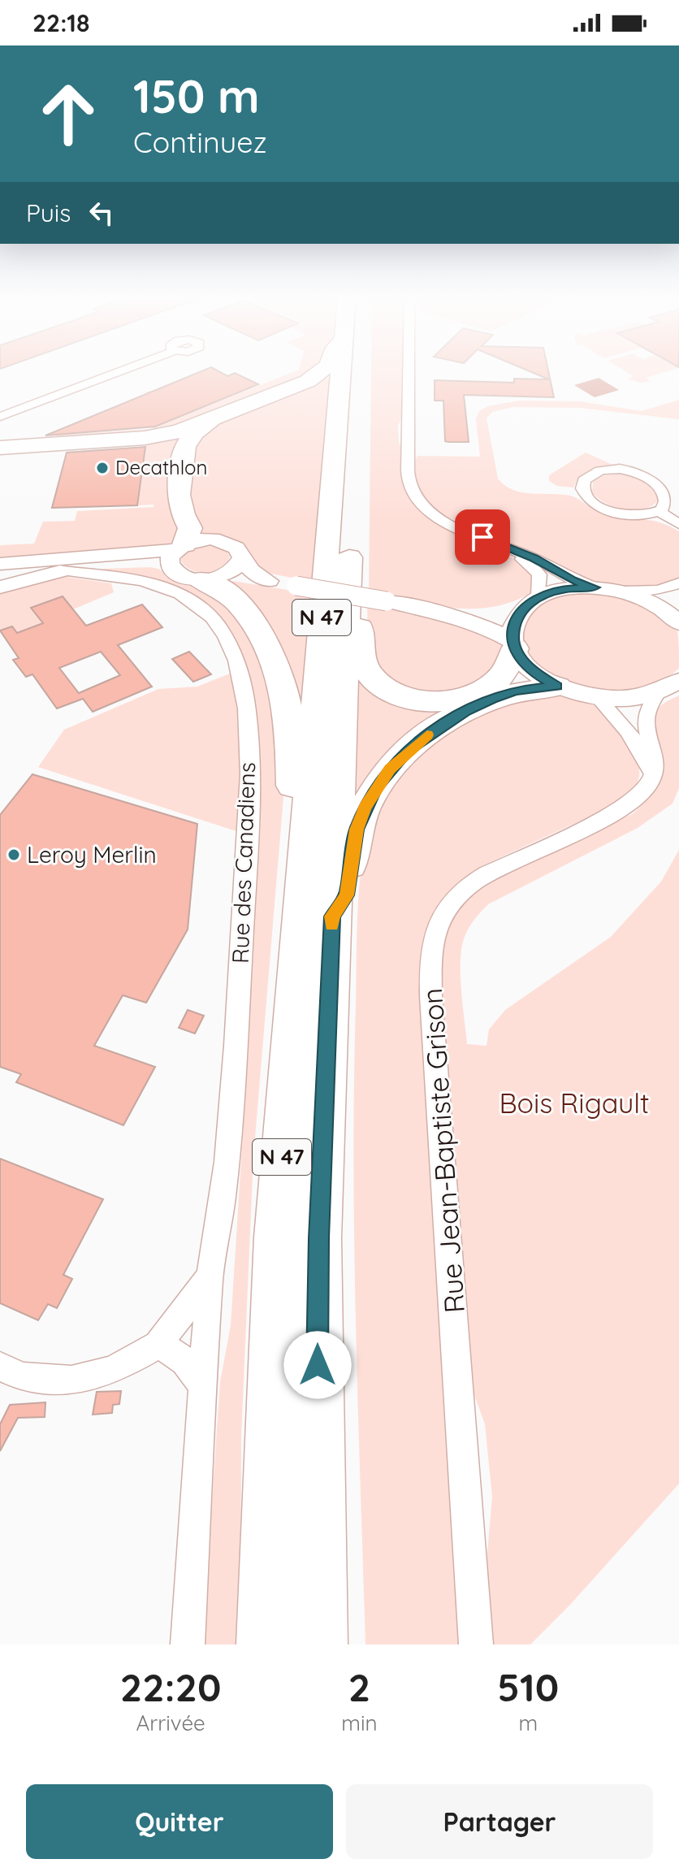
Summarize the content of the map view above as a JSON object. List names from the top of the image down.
{
  "streets": {
    "highway": ["N 47"],
    "street": ["Rue des Canadiens", "Rue Jean-Baptiste Grison"]
  },
  "parks": ["Bois Rigault"],
  "places": ["Decathlon", "Leroy Merlin"],
  "page": {
    "status": "22:18",
    "turn": ["150 m", "Continuez"],
    "then": "Puis",
    "eta": [
      "22:20",
      "Arrivée",
      "2",
      "min",
      "510",
      "m"
    ],
    "buttons": ["Quitter", "Partager"]
  }
}
